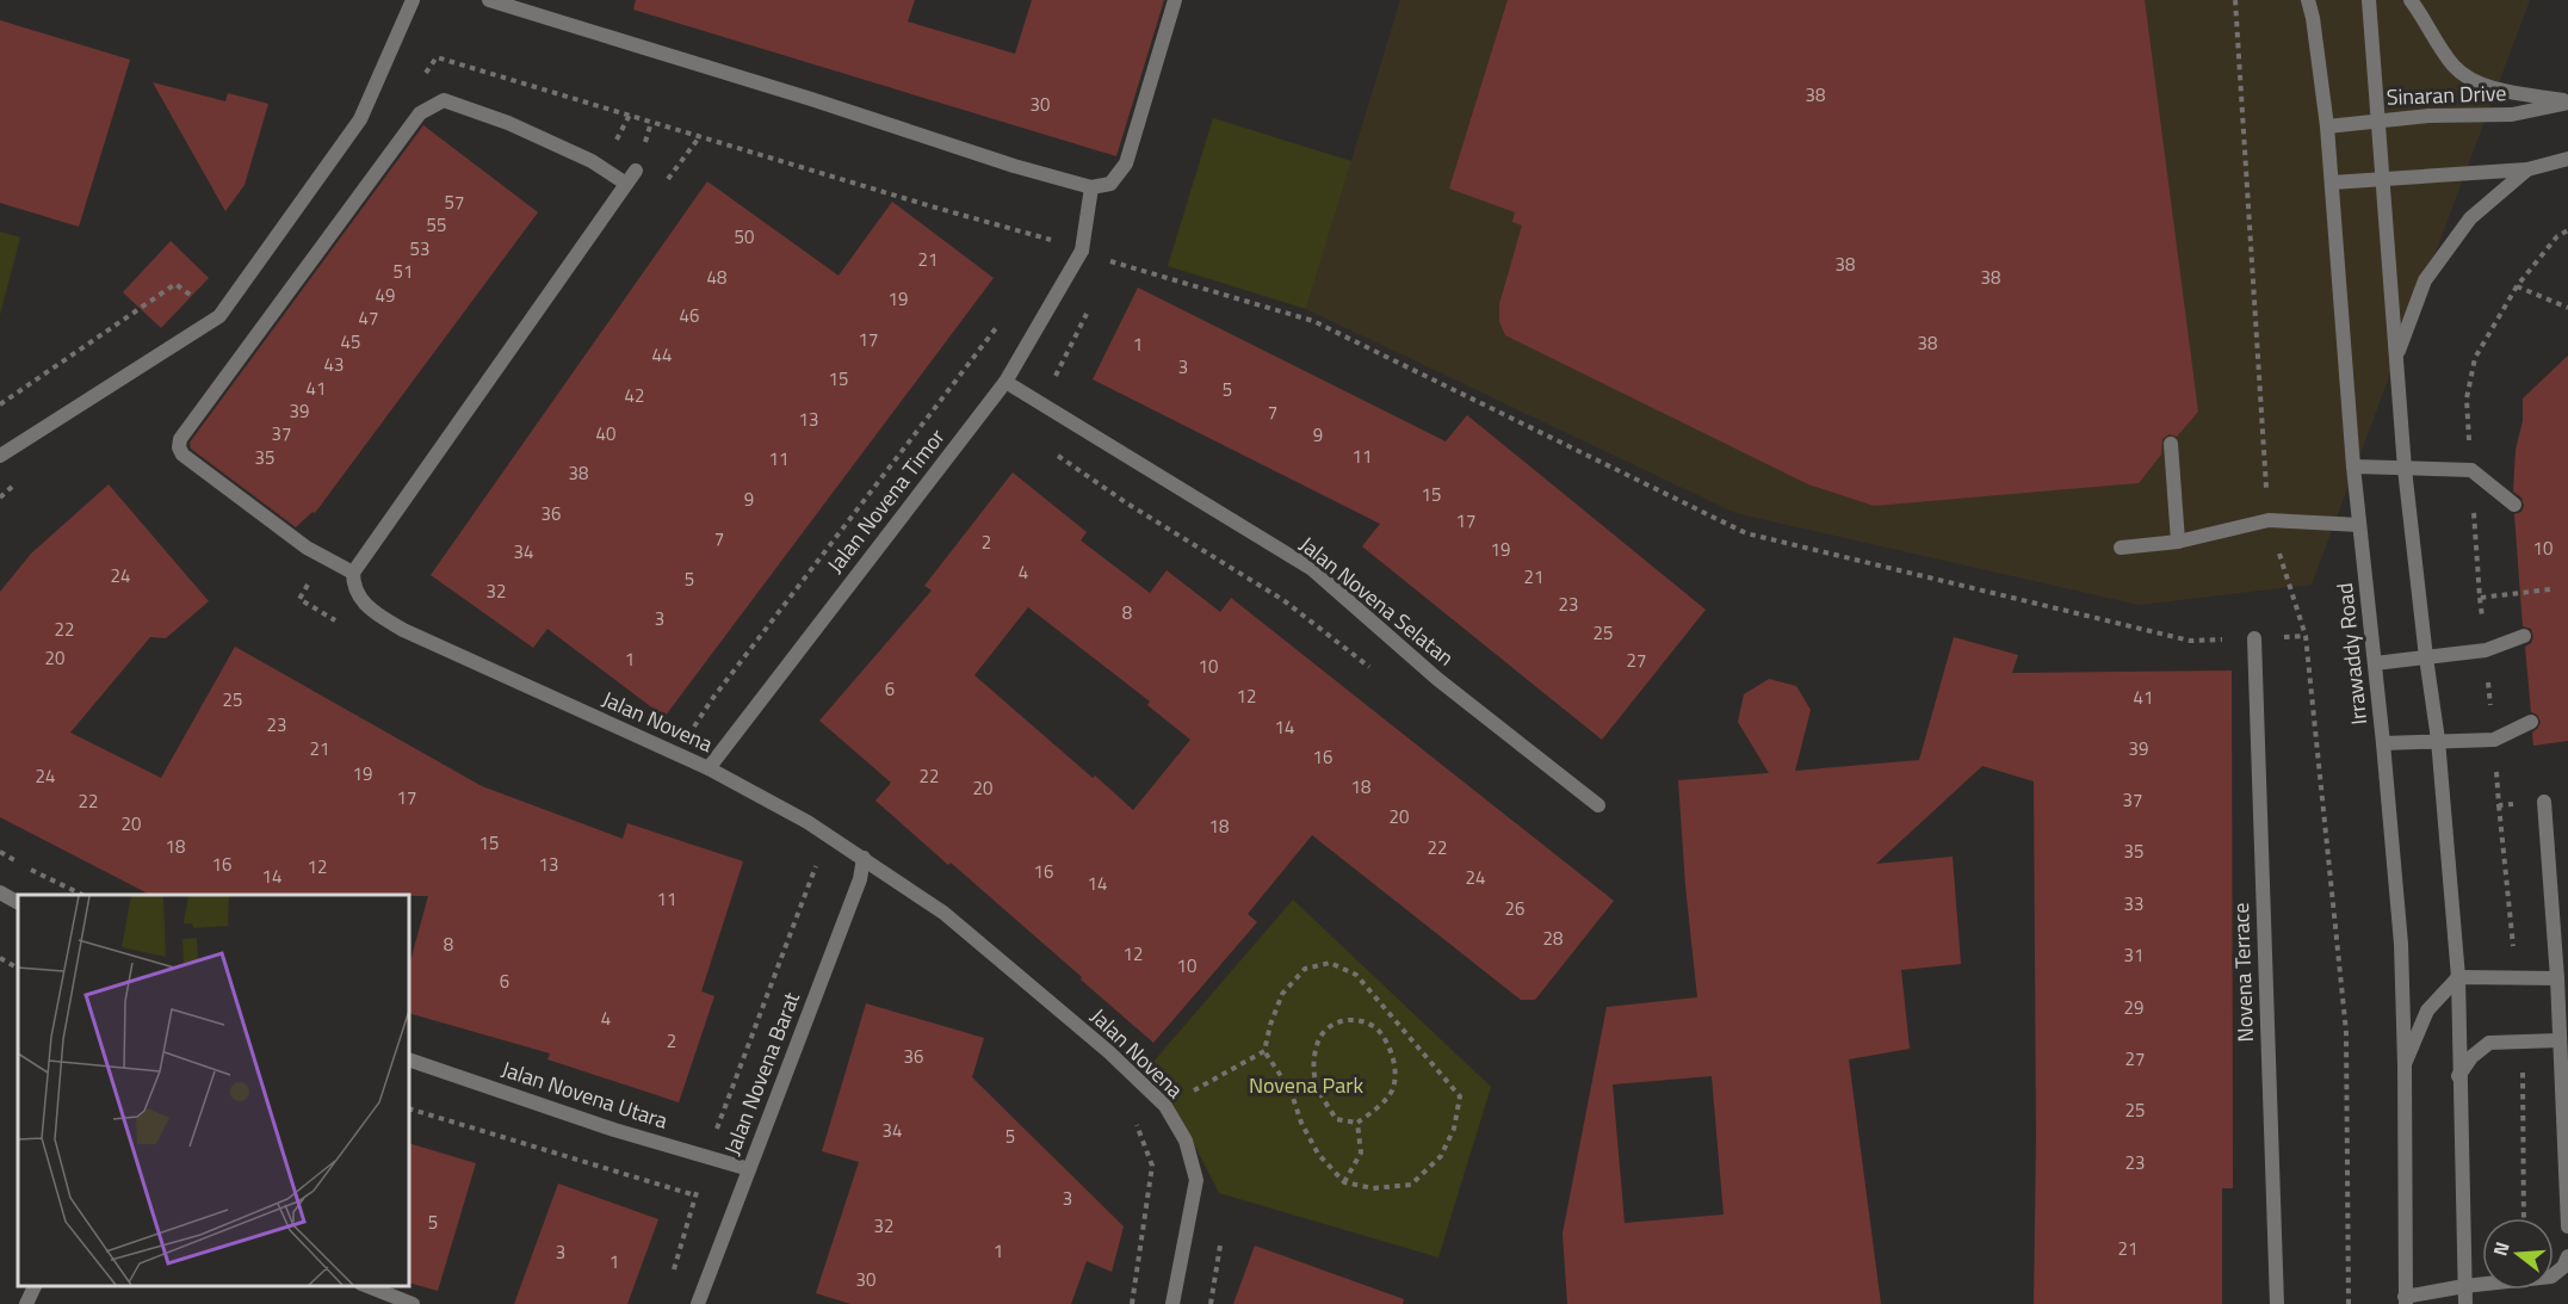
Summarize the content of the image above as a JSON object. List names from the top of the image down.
{
  "streets": {
    "street": [
      "Sinaran Drive",
      "Jalan Novena Timor",
      "Jalan Novena Selatan",
      "Irrawaddy Road",
      "Jalan Novena",
      "Novena Terrace",
      "Jalan Novena Barat",
      "Jalan Novena Utara"
    ]
  },
  "crossings": [
    ["Sinaran Drive", "Irrawaddy Road"],
    ["Jalan Novena Timor", "Jalan Novena Selatan"],
    ["Jalan Novena Timor", "Jalan Novena"],
    ["Jalan Novena", "Jalan Novena Barat"],
    ["Jalan Novena Barat", "Jalan Novena Utara"]
  ],
  "parks": ["Novena Park"],
  "house_numbers": [
    "38",
    "30",
    "57",
    "55",
    "50",
    "53",
    "21",
    "38",
    "51",
    "48",
    "38",
    "49",
    "19",
    "46",
    "47",
    "17",
    "45",
    "38",
    "1",
    "44",
    "43",
    "3",
    "15",
    "41",
    "5",
    "42",
    "39",
    "7",
    "13",
    "37",
    "40",
    "9",
    "11",
    "35",
    "11",
    "38",
    "15",
    "9",
    "36",
    "17",
    "7",
    "2",
    "10",
    "19",
    "34",
    "4",
    "24",
    "21",
    "5",
    "32",
    "23",
    "8",
    "3",
    "22",
    "25",
    "20",
    "1",
    "27",
    "10",
    "6",
    "12",
    "41",
    "25",
    "23",
    "14",
    "21",
    "39",
    "16",
    "19",
    "24",
    "22",
    "18",
    "20",
    "17",
    "37",
    "22",
    "20",
    "20",
    "18",
    "15",
    "18",
    "22",
    "35",
    "16",
    "13",
    "12",
    "16",
    "14",
    "24",
    "14",
    "11",
    "33",
    "26",
    "28",
    "8",
    "12",
    "31",
    "10",
    "6",
    "29",
    "4",
    "2",
    "36",
    "27",
    "25",
    "34",
    "5",
    "23",
    "3",
    "5",
    "32",
    "21",
    "1",
    "3",
    "1",
    "30"
  ],
  "north": "left"
}
